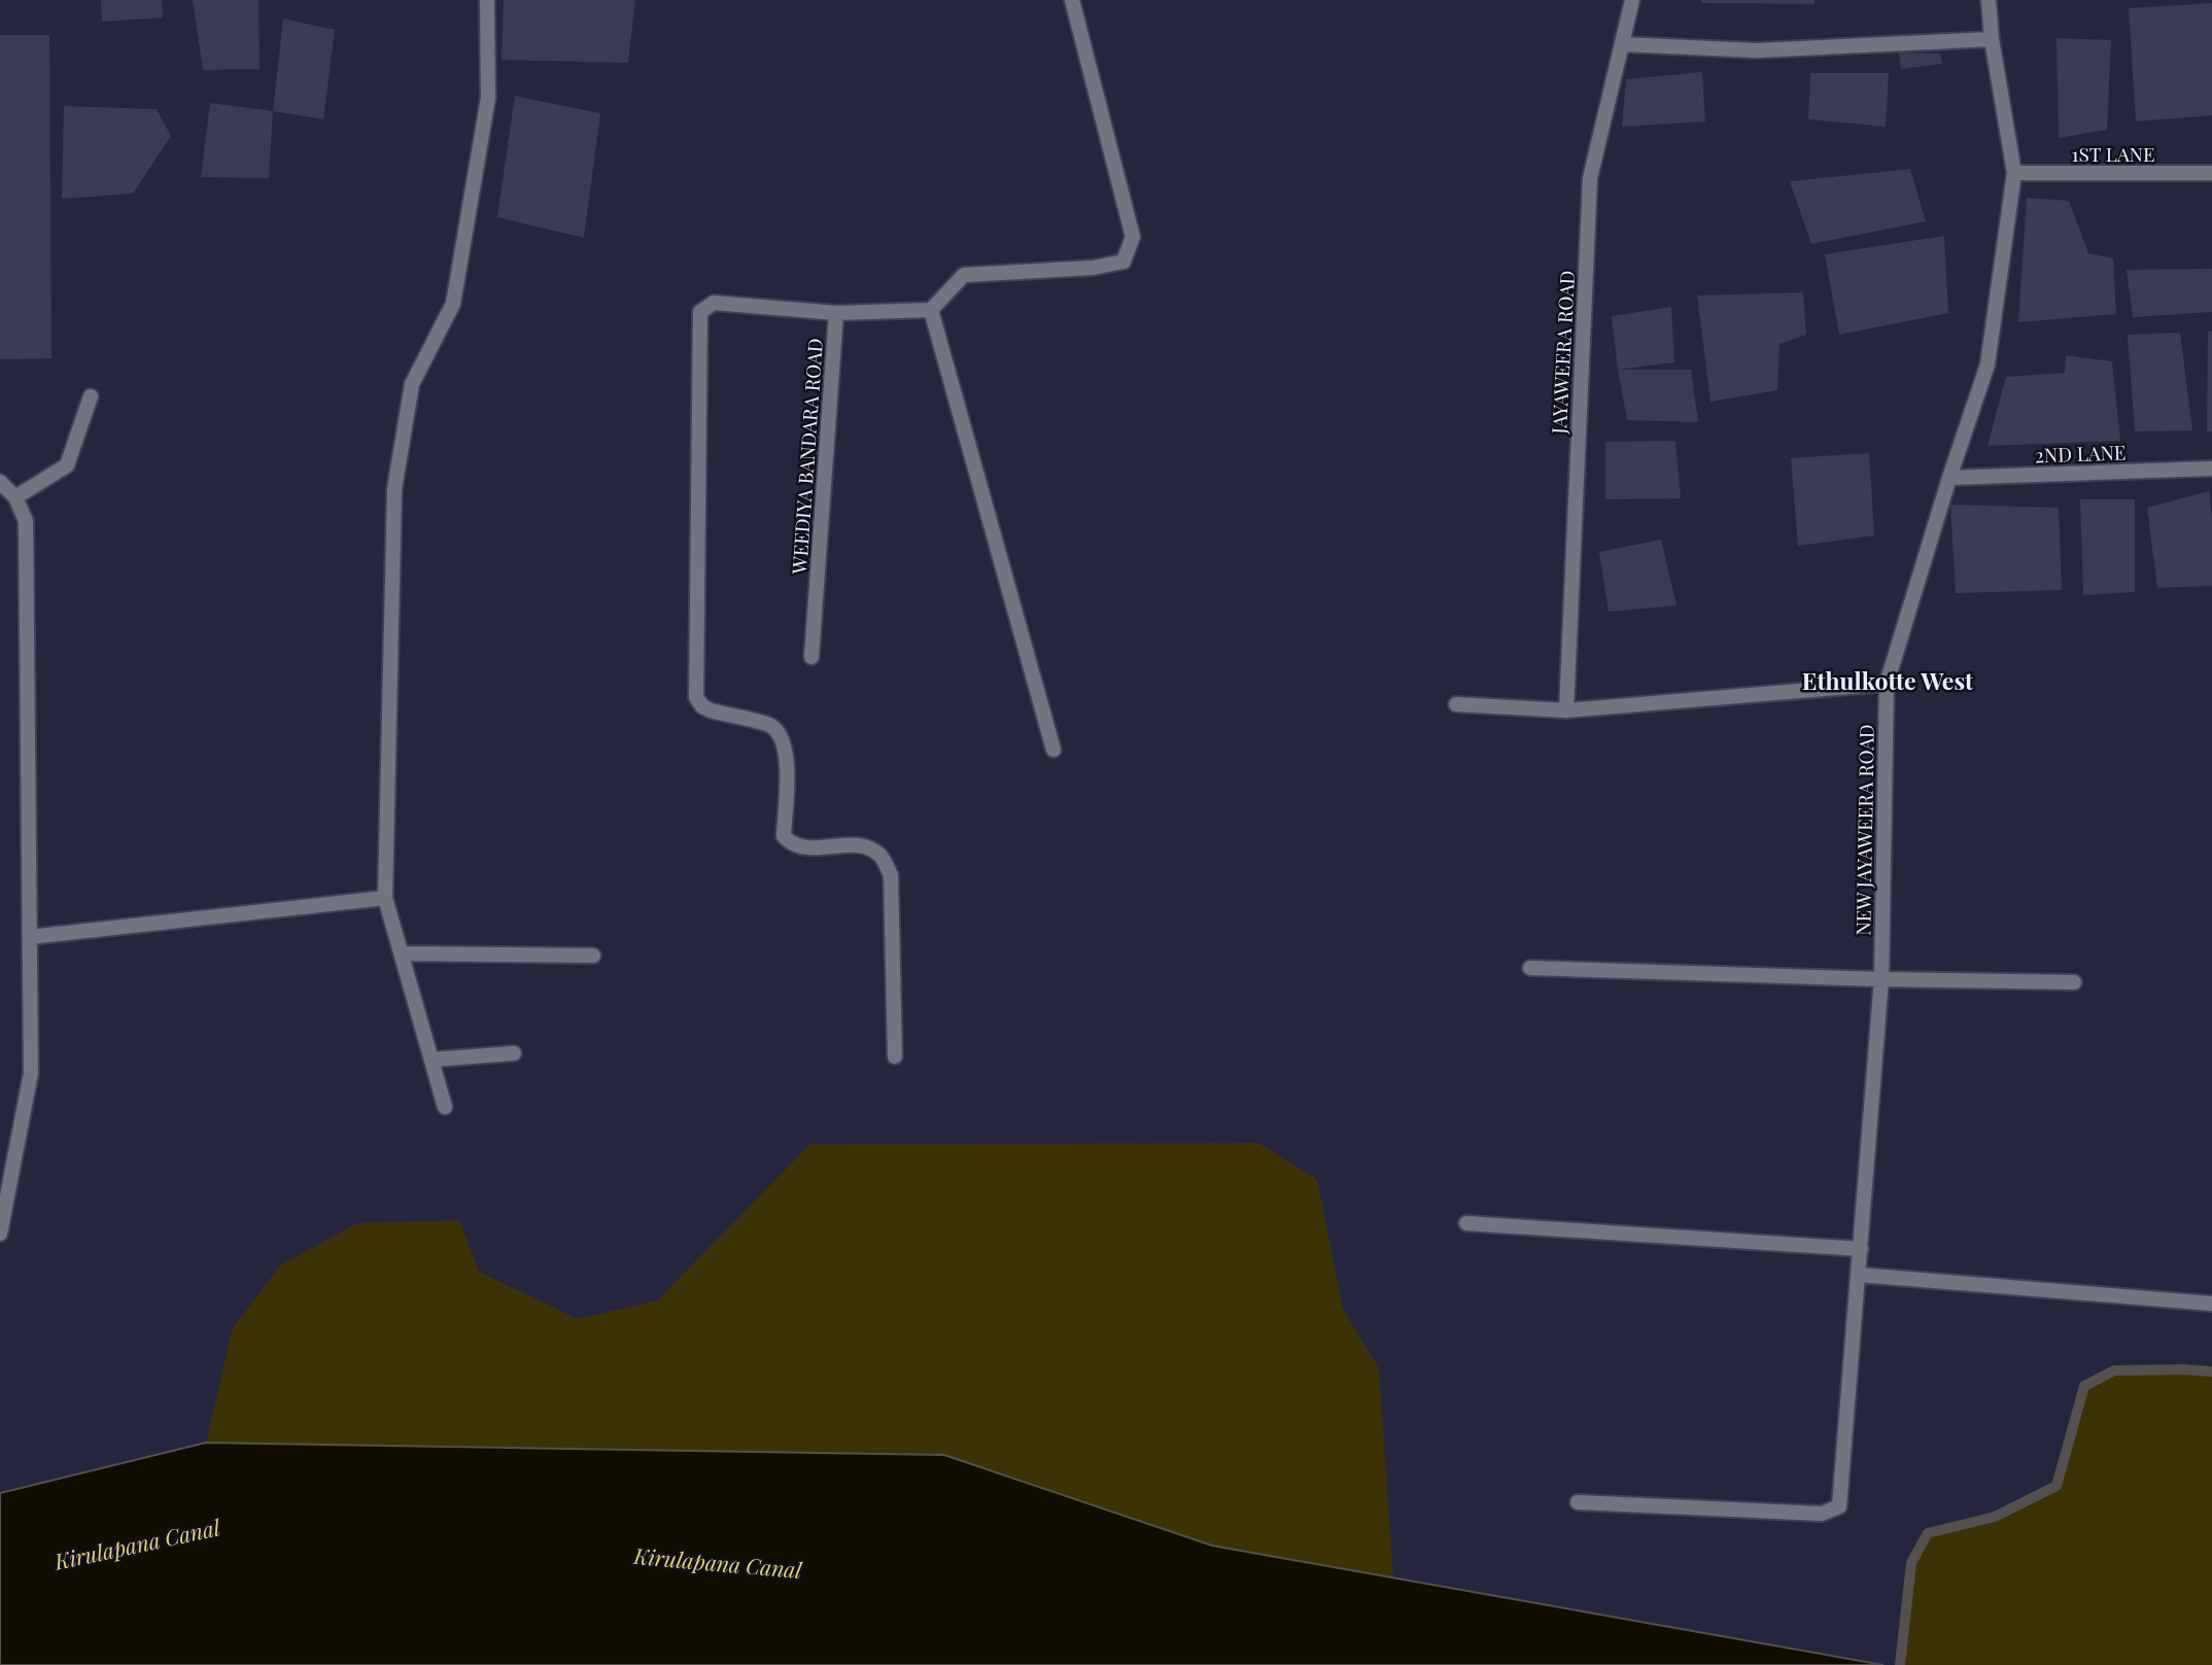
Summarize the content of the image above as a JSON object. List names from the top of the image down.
{
  "streets": {
    "street": [
      "1ST LANE",
      "JAYAWEERA ROAD",
      "2ND LANE",
      "WEEDIYA BANDARA ROAD",
      "NEW JAYAWEERA ROAD"
    ]
  },
  "crossings": [
    ["1ST LANE", "NEW JAYAWEERA ROAD"],
    ["2ND LANE", "NEW JAYAWEERA ROAD"]
  ],
  "districts": ["Ethulkotte West"],
  "water": ["Kirulapana Canal"]
}
